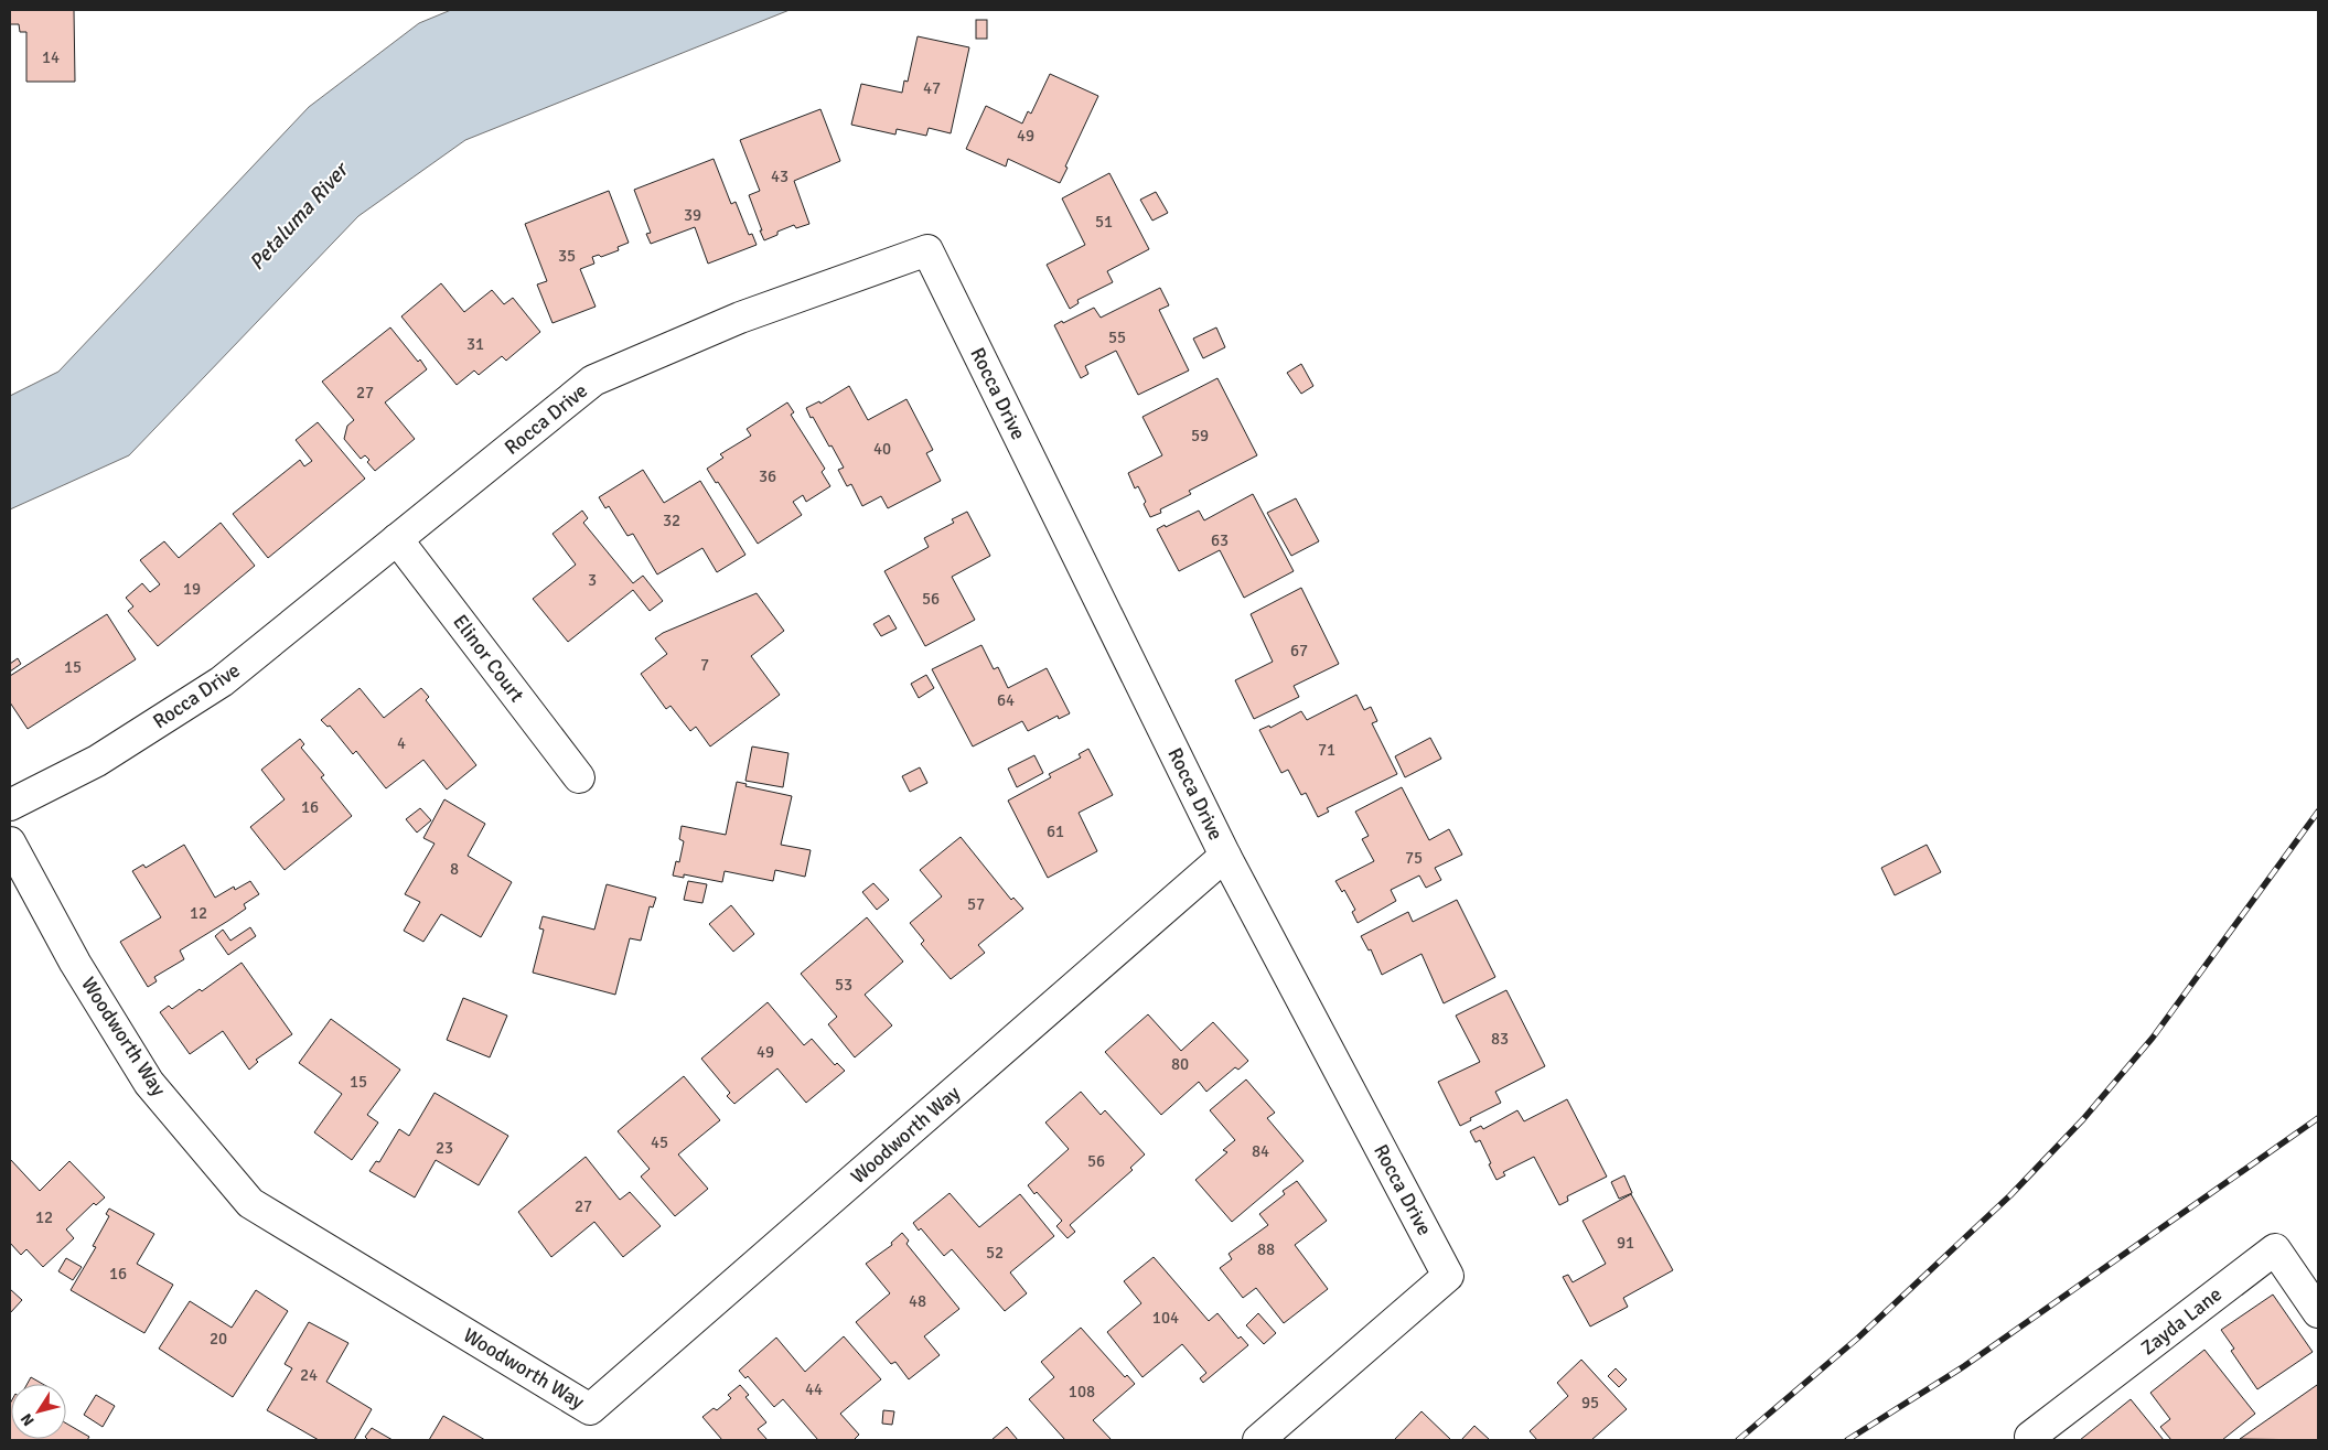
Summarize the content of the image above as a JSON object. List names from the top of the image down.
{
  "streets": {
    "street": [
      "Rocca Drive",
      "Elinor Court",
      "Woodworth Way",
      "Zayda Lane"
    ]
  },
  "crossings": [
    ["Rocca Drive", "Elinor Court"],
    ["Rocca Drive", "Woodworth Way"]
  ],
  "water": ["Petaluma River"],
  "house_numbers": [
    "14",
    "47",
    "49",
    "43",
    "39",
    "51",
    "35",
    "55",
    "31",
    "27",
    "59",
    "40",
    "36",
    "32",
    "63",
    "3",
    "19",
    "56",
    "67",
    "7",
    "15",
    "64",
    "4",
    "71",
    "16",
    "61",
    "75",
    "8",
    "57",
    "12",
    "53",
    "83",
    "49",
    "80",
    "15",
    "45",
    "23",
    "84",
    "56",
    "27",
    "12",
    "91",
    "88",
    "52",
    "16",
    "48",
    "104",
    "20",
    "24",
    "44",
    "108",
    "95"
  ],
  "north": "bottom left"
}
